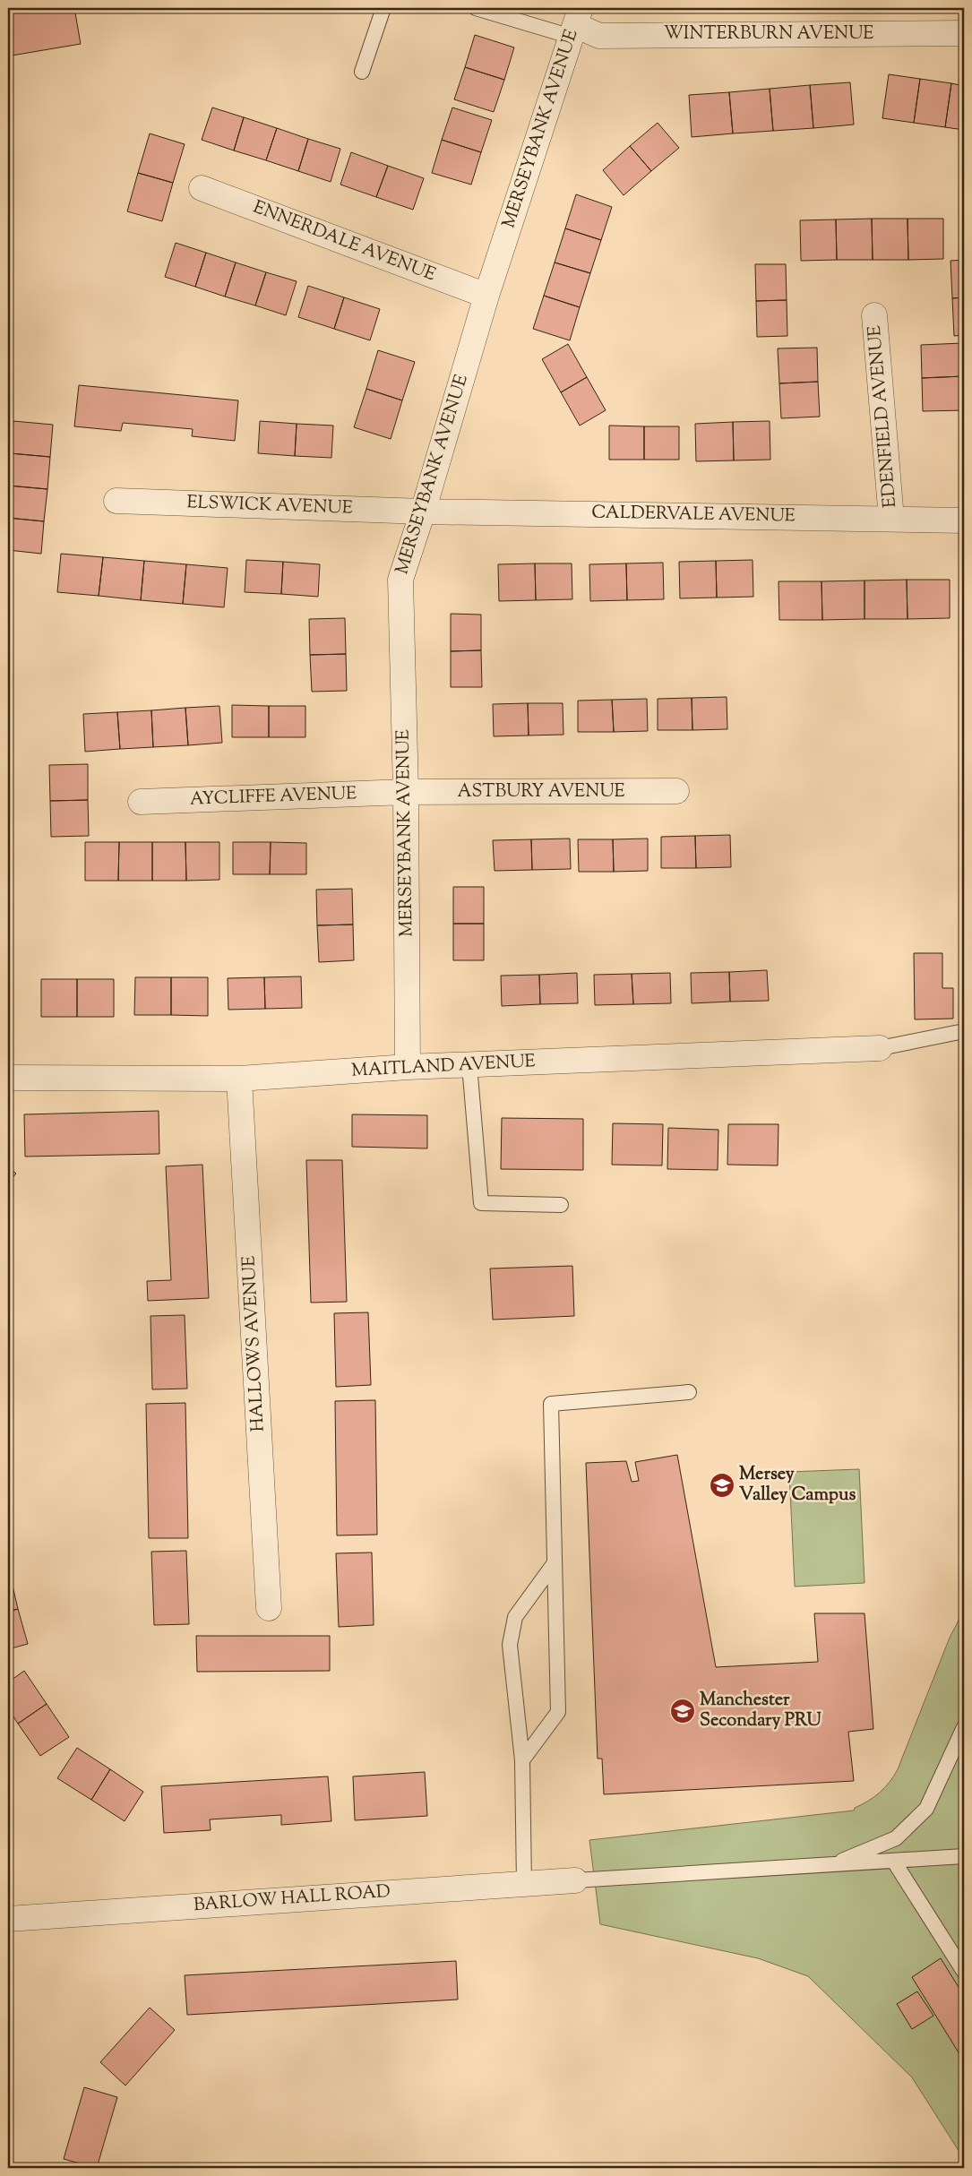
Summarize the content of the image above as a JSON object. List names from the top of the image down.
{
  "streets": {
    "street": [
      "WINTERBURN AVENUE",
      "MERSEYBANK AVENUE",
      "ENNERDALE AVENUE",
      "EDENFIELD AVENUE",
      "ELSWICK AVENUE",
      "CALDERVALE AVENUE",
      "ASTBURY AVENUE",
      "AYCLIFFE AVENUE",
      "MAITLAND AVENUE",
      "HALLOWS AVENUE",
      "BARLOW HALL ROAD"
    ]
  },
  "crossings": [
    ["WINTERBURN AVENUE", "MERSEYBANK AVENUE"],
    ["MERSEYBANK AVENUE", "ENNERDALE AVENUE"],
    ["MERSEYBANK AVENUE", "ELSWICK AVENUE"],
    ["MERSEYBANK AVENUE", "CALDERVALE AVENUE"],
    ["MERSEYBANK AVENUE", "ASTBURY AVENUE"],
    ["MERSEYBANK AVENUE", "AYCLIFFE AVENUE"],
    ["MERSEYBANK AVENUE", "MAITLAND AVENUE"],
    ["EDENFIELD AVENUE", "CALDERVALE AVENUE"],
    ["ELSWICK AVENUE", "CALDERVALE AVENUE"],
    ["ASTBURY AVENUE", "AYCLIFFE AVENUE"],
    ["MAITLAND AVENUE", "HALLOWS AVENUE"]
  ],
  "places": {
    "school or university": ["Mersey Valley Campus", "Manchester Secondary PRU"]
  }
}
